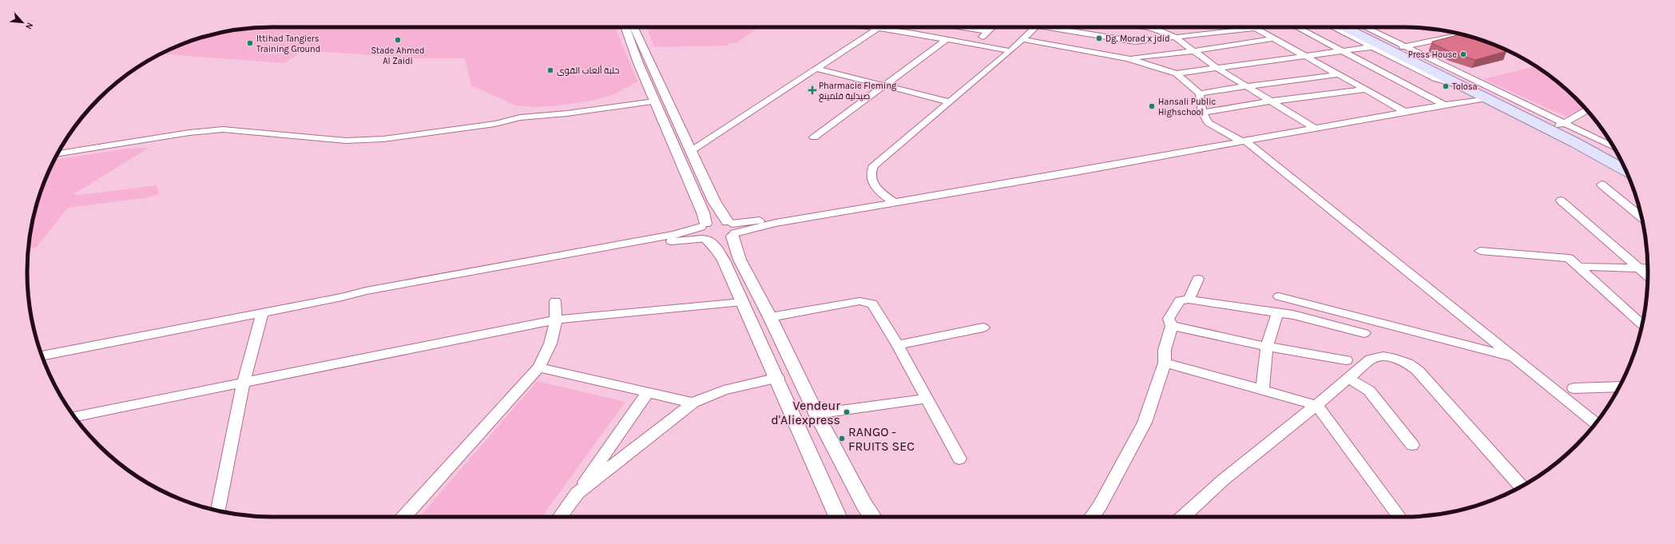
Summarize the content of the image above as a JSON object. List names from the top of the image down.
{
  "places": {
    "other": [
      "Dg. Morad x jdid",
      "Stade Ahmed Al Zaidi",
      "Ittihad Tangiers Training Ground",
      "Press House",
      "حلبة ألعاب القوى",
      "Tolosa",
      "Hansali Public Highschool",
      "Vendeur d'Aliexpress",
      "RANGO - FRUITS SEC"
    ],
    "health": ["Pharmacie Fleming صيدلية فلمينغ"]
  },
  "north": "bottom right"
}
